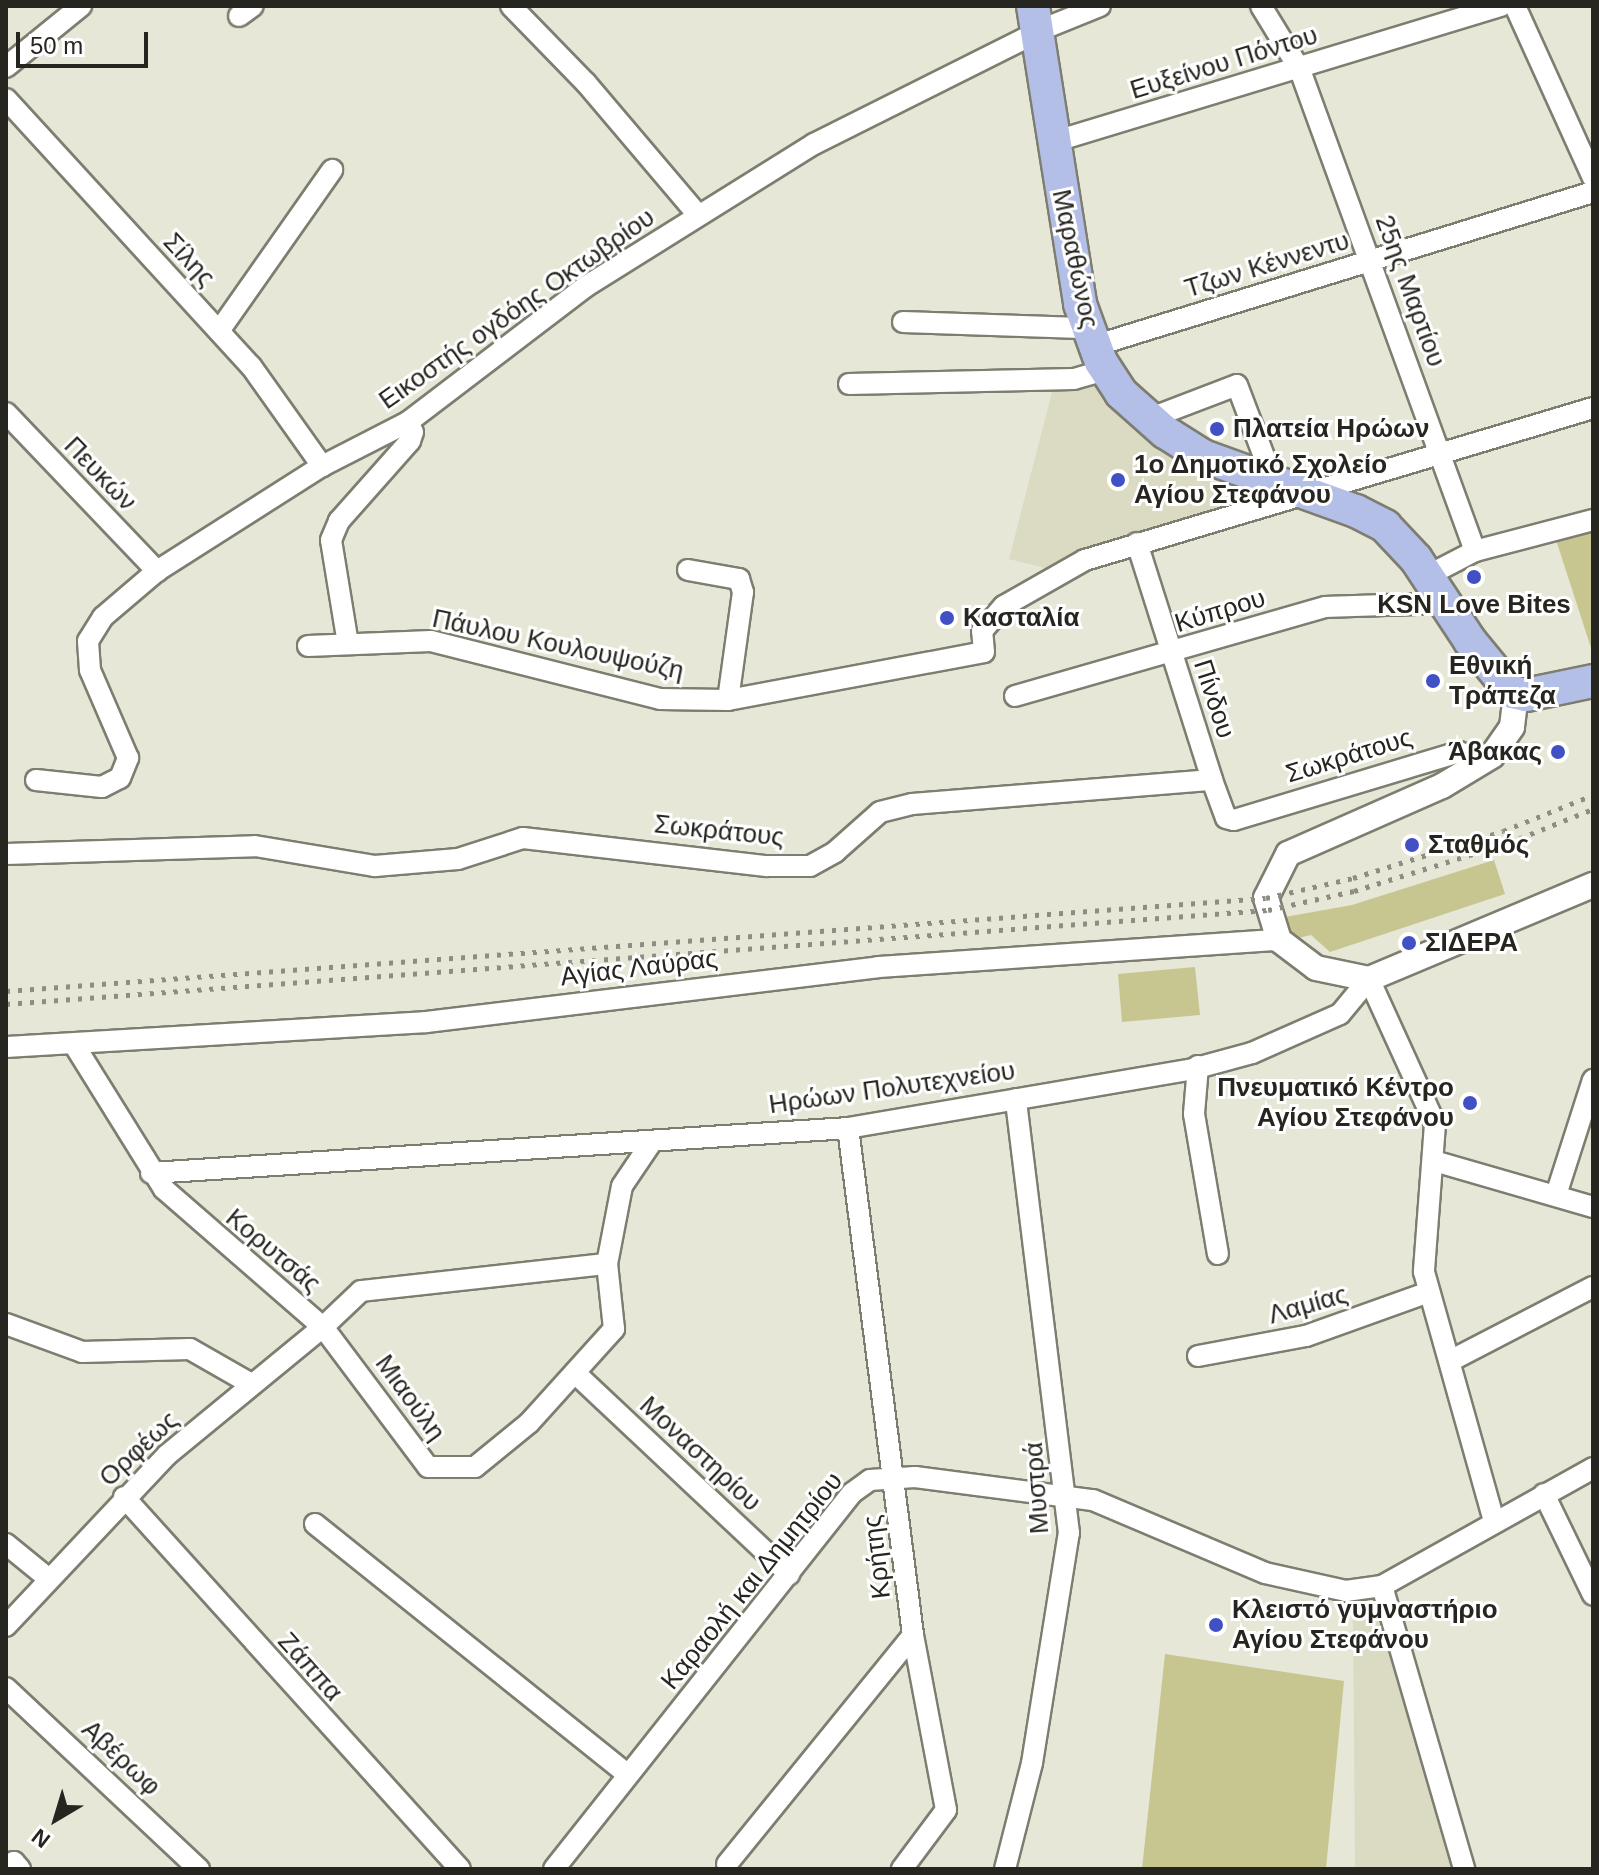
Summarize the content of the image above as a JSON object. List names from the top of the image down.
{
  "streets": {
    "main road": ["Μαραθώνος"],
    "street": [
      "Ευξείνου Πόντου",
      "Σίλης",
      "Τζων Κέννεντυ",
      "25ης Μαρτίου",
      "Εικοστής ογδόης Οκτωβρίου",
      "Πευκών",
      "Κύπρου",
      "Πάυλου Κουλουψούζη",
      "Πίνδου",
      "Σωκράτους",
      "Αγίας Λαύρας",
      "Ηρώων Πολυτεχνείου",
      "Κορυτσάς",
      "Λαμίας",
      "Μιαούλη",
      "Ορφέως",
      "Μοναστηρίου",
      "Μυστρά",
      "Κρήτης",
      "Καραολή και Δημητρίου",
      "Ζάππα",
      "Αβέρωφ"
    ]
  },
  "crossings": [
    ["Ευξείνου Πόντου", "Μαραθώνος"],
    ["Ευξείνου Πόντου", "25ης Μαρτίου"],
    ["Μαραθώνος", "Τζων Κέννεντυ"],
    ["Μαραθώνος", "Εικοστής ογδόης Οκτωβρίου"],
    ["Μαραθώνος", "Κύπρου"],
    ["Σίλης", "Εικοστής ογδόης Οκτωβρίου"],
    ["Τζων Κέννεντυ", "25ης Μαρτίου"],
    ["Εικοστής ογδόης Οκτωβρίου", "Πευκών"],
    ["Κύπρου", "Πίνδου"],
    ["Πάυλου Κουλουψούζη", "Πίνδου"],
    ["Πίνδου", "Σωκράτους"],
    ["Αγίας Λαύρας", "Κορυτσάς"],
    ["Ηρώων Πολυτεχνείου", "Κορυτσάς"],
    ["Ηρώων Πολυτεχνείου", "Μυστρά"],
    ["Ηρώων Πολυτεχνείου", "Κρήτης"],
    ["Κορυτσάς", "Μιαούλη"],
    ["Κορυτσάς", "Ορφέως"],
    ["Μιαούλη", "Ορφέως"],
    ["Μιαούλη", "Μοναστηρίου"],
    ["Ορφέως", "Ζάππα"],
    ["Μοναστηρίου", "Καραολή και Δημητρίου"],
    ["Μυστρά", "Καραολή και Δημητρίου"],
    ["Κρήτης", "Καραολή και Δημητρίου"]
  ],
  "places": [
    "Πλατεία Ηρώων",
    "1ο Δημοτικό Σχολείο Αγίου Στεφάνου",
    "KSN Love Bites",
    "Κασταλία",
    "Εθνική Τράπεζα",
    "Άβακας",
    "Σταθμός",
    "ΣΙΔΕΡΑ",
    "Πνευματικό Κέντρο Αγίου Στεφάνου",
    "Κλειστό γυμναστήριο Αγίου Στεφάνου"
  ],
  "scale_bar": "50 m",
  "north": "bottom left"
}
